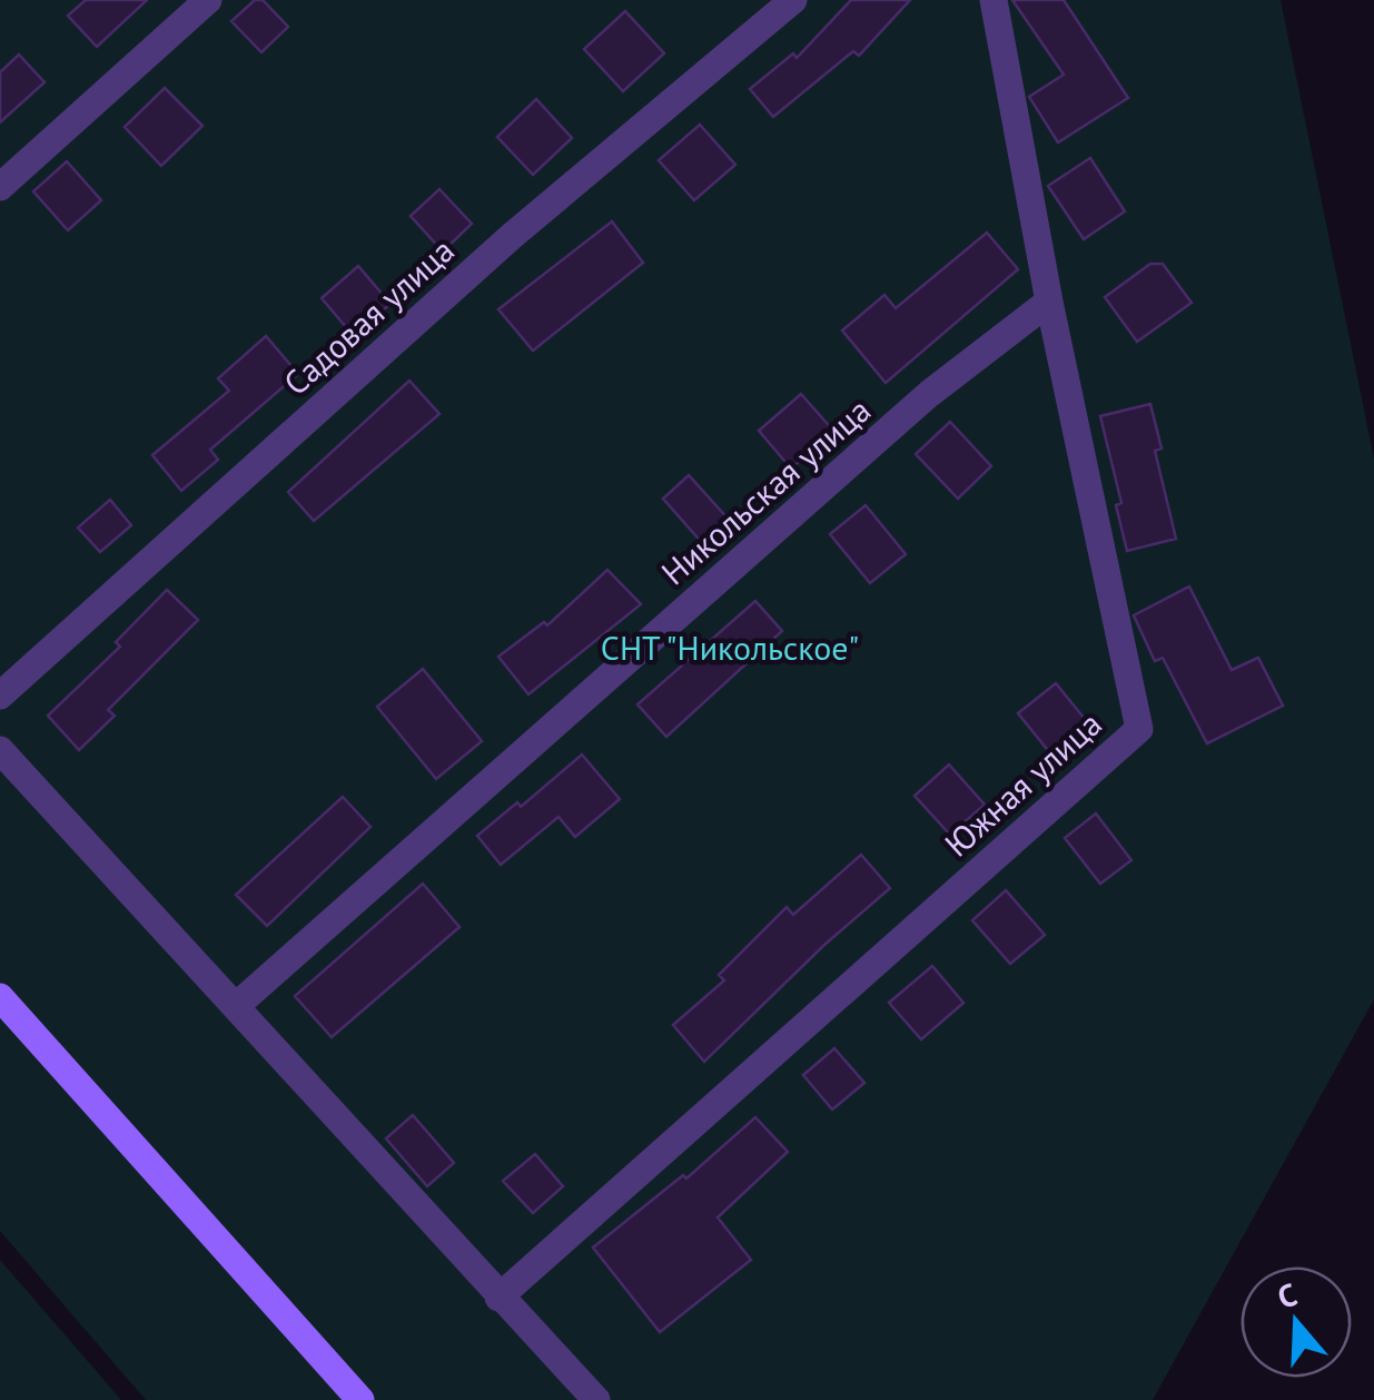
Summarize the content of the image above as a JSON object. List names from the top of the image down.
{
  "streets": {
    "street": ["Садовая улица", "Никольская улица", "Южная улица"]
  },
  "crossings": [
    ["Никольская улица", "Южная улица"]
  ],
  "parks": ["СНТ \"Никольское\""],
  "north": "top"
}
